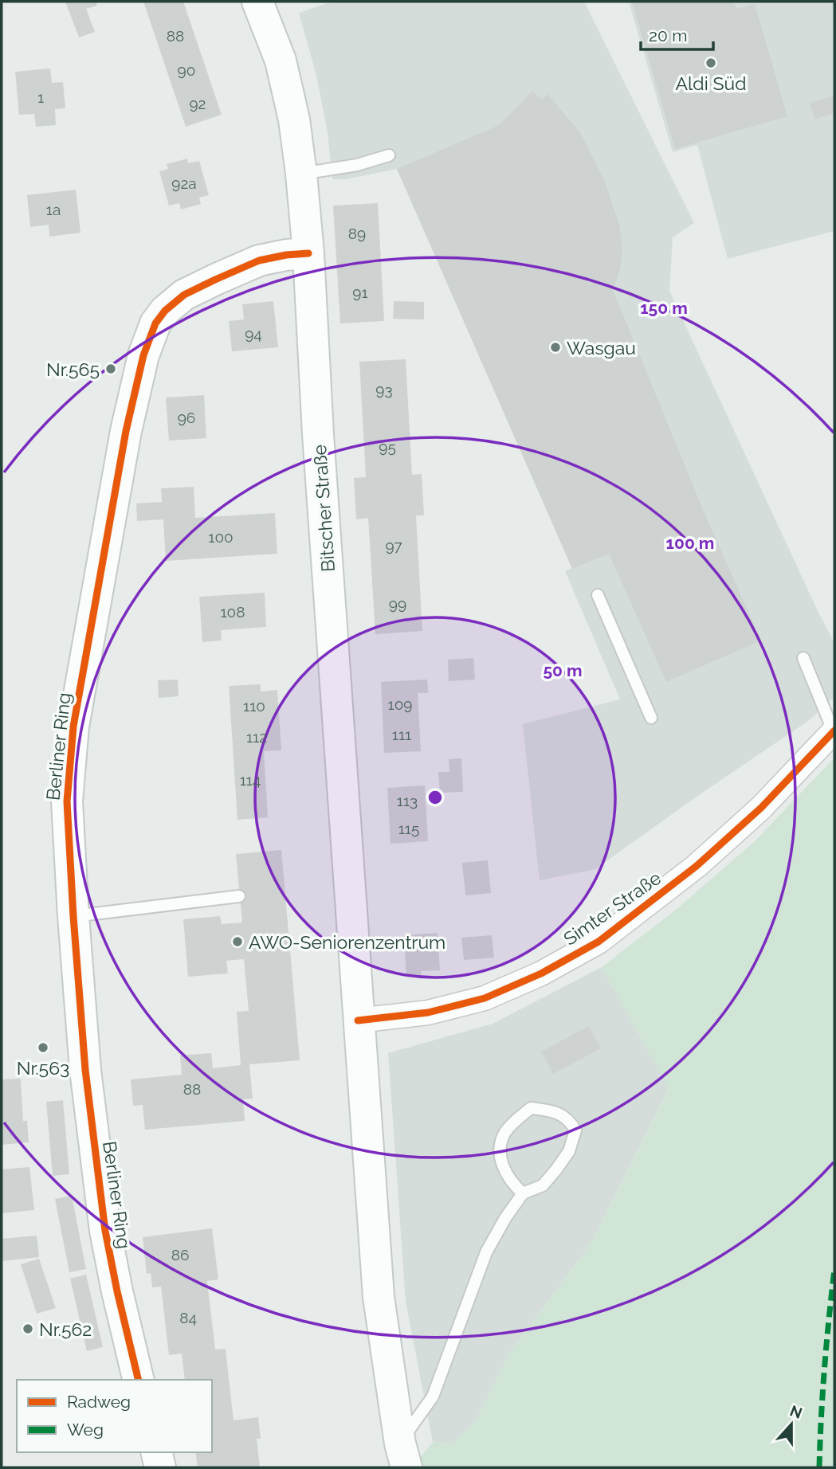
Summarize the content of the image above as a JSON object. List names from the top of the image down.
{
  "streets": {
    "main road": ["Bitscher Straße", "Berliner Ring"],
    "street": ["Simter Straße"]
  },
  "crossings": [
    ["Bitscher Straße", "Berliner Ring"],
    ["Bitscher Straße", "Simter Straße"]
  ],
  "places": [
    "Aldi Süd",
    "Wasgau",
    "Nr.565",
    "AWO-Seniorenzentrum",
    "Nr.563",
    "Nr.562"
  ],
  "house_numbers": [
    "88",
    "90",
    "1",
    "92",
    "92a",
    "1a",
    "89",
    "91",
    "94",
    "93",
    "96",
    "95",
    "100",
    "97",
    "99",
    "108",
    "109",
    "110",
    "111",
    "112",
    "114",
    "113",
    "115",
    "88",
    "86",
    "84"
  ],
  "legend": ["Radweg", "Weg"],
  "scale_bar": "20 m",
  "north": "top",
  "rings": ["150 m", "100 m", "50 m"]
}
